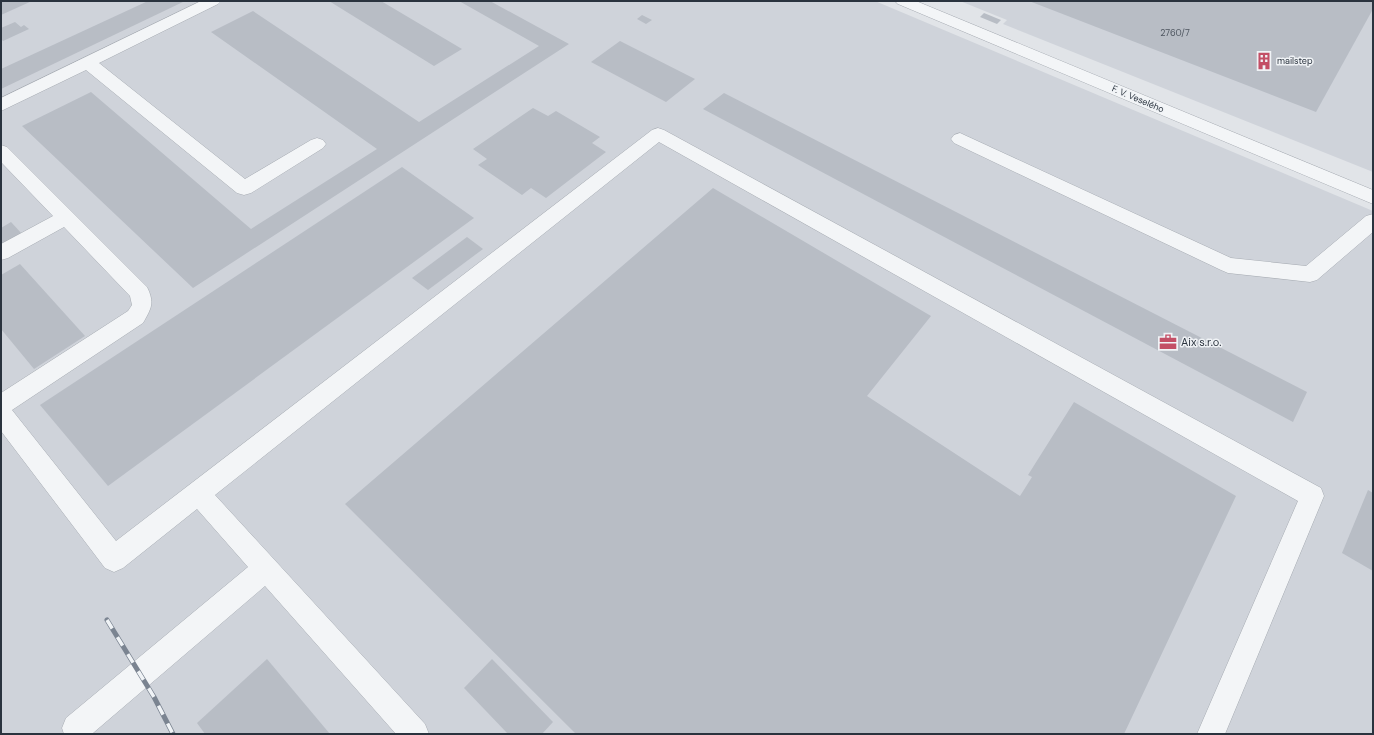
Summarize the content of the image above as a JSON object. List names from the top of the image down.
{
  "streets": {
    "street": ["F. V. Veselého"]
  },
  "places": {
    "building": ["mailstep"],
    "office": ["Aix s.r.o."]
  },
  "house_numbers": ["2760/7"]
}
